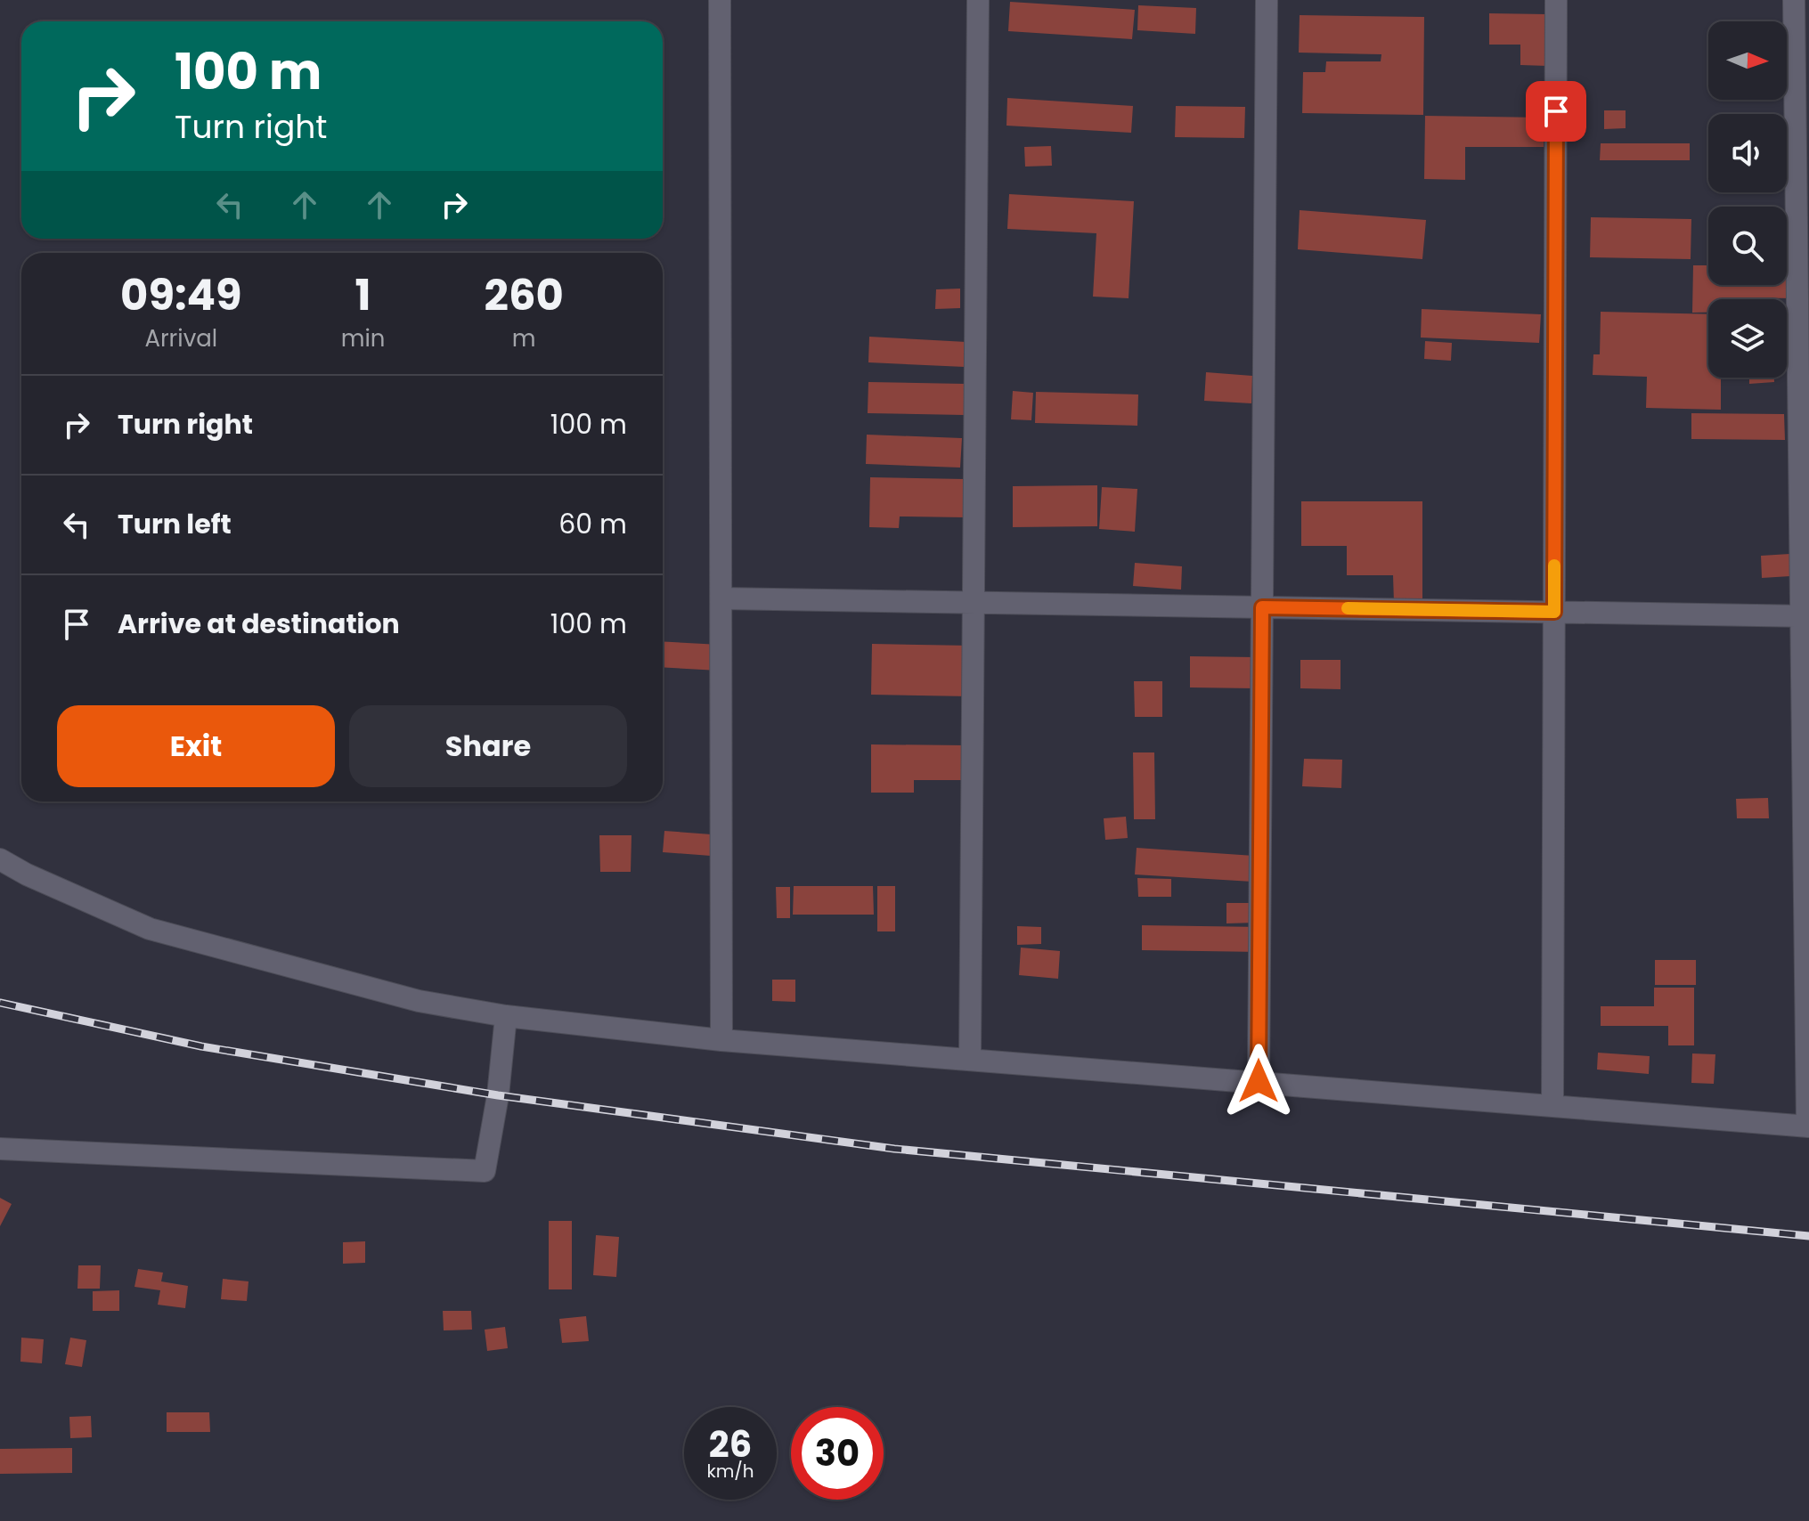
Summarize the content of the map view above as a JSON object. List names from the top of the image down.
{
  "north": "right",
  "page": {
    "turn": ["100 m", "Turn right"],
    "eta": [
      "09:49",
      "Arrival",
      "1",
      "min",
      "260",
      "m"
    ],
    "list": [
      {
        "name": "Turn right",
        "value": "100 m"
      },
      {
        "name": "Turn left",
        "value": "60 m"
      },
      {
        "name": "Arrive at destination",
        "value": "100 m"
      }
    ],
    "buttons": ["Exit", "Share"],
    "speed": "26 km/h",
    "limit": "30"
  }
}
